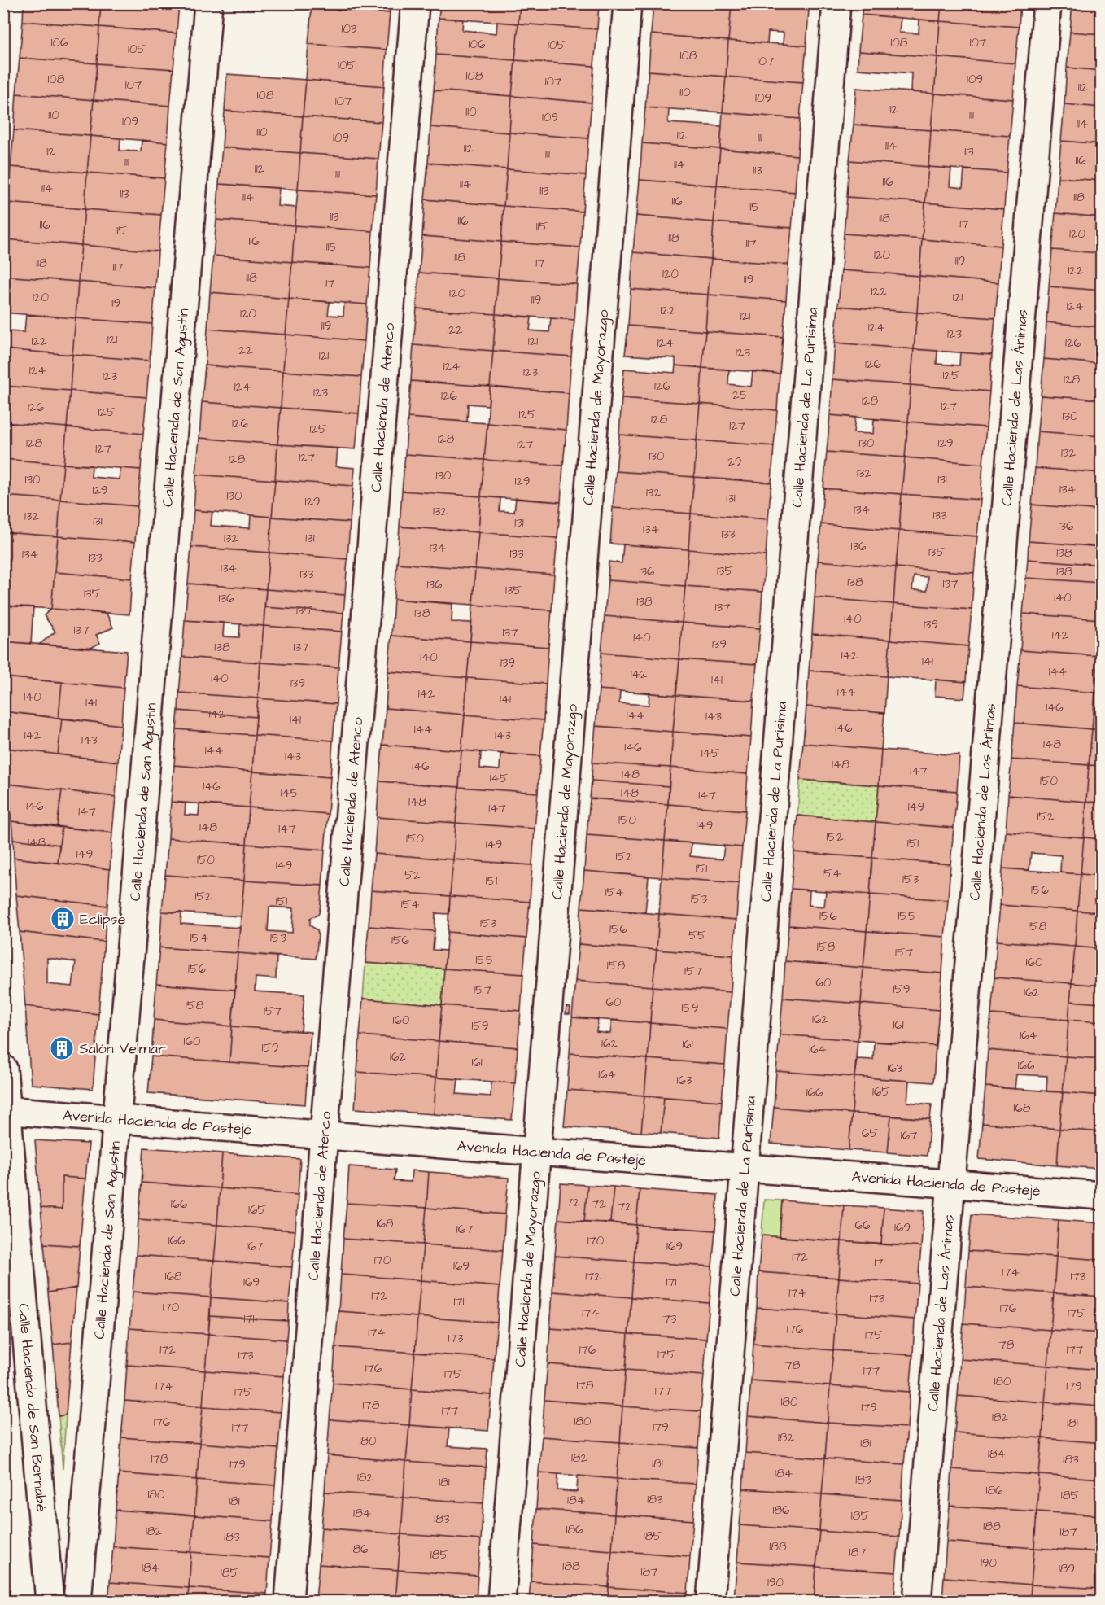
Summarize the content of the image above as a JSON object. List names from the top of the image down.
{
  "streets": {
    "street": [
      "Calle Hacienda de Atenco",
      "Calle Hacienda de La Purísima",
      "Calle Hacienda de San Agustín",
      "Calle Hacienda de Mayorazgo",
      "Calle Hacienda de Las Ánimas",
      "Avenida Hacienda de Pastejé",
      "Calle Hacienda de San Bernabé"
    ]
  },
  "crossings": [
    ["Calle Hacienda de Atenco", "Avenida Hacienda de Pastejé"],
    ["Calle Hacienda de La Purísima", "Avenida Hacienda de Pastejé"],
    ["Calle Hacienda de San Agustín", "Avenida Hacienda de Pastejé"],
    ["Calle Hacienda de Mayorazgo", "Avenida Hacienda de Pastejé"],
    ["Calle Hacienda de Las Ánimas", "Avenida Hacienda de Pastejé"],
    ["Avenida Hacienda de Pastejé", "Calle Hacienda de San Bernabé"]
  ],
  "places": {
    "building": ["Eclipse", "Salón Velmar"]
  },
  "house_numbers": [
    "103",
    "106",
    "108",
    "107",
    "106",
    "105",
    "105",
    "108",
    "107",
    "105",
    "108",
    "108",
    "109",
    "107",
    "107",
    "112",
    "110",
    "108",
    "109",
    "107",
    "112",
    "110",
    "110",
    "111",
    "109",
    "109",
    "114",
    "110",
    "112",
    "109",
    "111",
    "114",
    "112",
    "112",
    "113",
    "111",
    "116",
    "111",
    "114",
    "112",
    "113",
    "111",
    "116",
    "114",
    "114",
    "113",
    "113",
    "114",
    "118",
    "116",
    "115",
    "113",
    "118",
    "116",
    "117",
    "116",
    "115",
    "115",
    "120",
    "118",
    "116",
    "117",
    "115",
    "120",
    "118",
    "119",
    "118",
    "117",
    "117",
    "122",
    "120",
    "118",
    "119",
    "117",
    "122",
    "120",
    "120",
    "121",
    "119",
    "119",
    "124",
    "122",
    "120",
    "121",
    "119",
    "124",
    "122",
    "123",
    "121",
    "122",
    "121",
    "124",
    "126",
    "122",
    "123",
    "121",
    "126",
    "124",
    "124",
    "123",
    "125",
    "123",
    "128",
    "126",
    "124",
    "123",
    "125",
    "126",
    "128",
    "127",
    "126",
    "125",
    "125",
    "130",
    "128",
    "126",
    "127",
    "125",
    "128",
    "128",
    "130",
    "129",
    "127",
    "127",
    "132",
    "130",
    "127",
    "128",
    "129",
    "132",
    "130",
    "130",
    "131",
    "129",
    "134",
    "129",
    "132",
    "130",
    "131",
    "129",
    "134",
    "132",
    "133",
    "132",
    "131",
    "131",
    "136",
    "134",
    "133",
    "132",
    "131",
    "136",
    "134",
    "135",
    "138",
    "133",
    "134",
    "133",
    "134",
    "135",
    "136",
    "138",
    "133",
    "138",
    "137",
    "136",
    "135",
    "135",
    "140",
    "136",
    "138",
    "137",
    "135",
    "138",
    "140",
    "139",
    "137",
    "137",
    "142",
    "140",
    "139",
    "138",
    "137",
    "142",
    "140",
    "141",
    "139",
    "144",
    "142",
    "140",
    "141",
    "139",
    "144",
    "142",
    "140",
    "141",
    "141",
    "146",
    "142",
    "144",
    "143",
    "141",
    "146",
    "144",
    "142",
    "143",
    "143",
    "148",
    "146",
    "144",
    "145",
    "143",
    "148",
    "146",
    "147",
    "148",
    "145",
    "150",
    "146",
    "145",
    "148",
    "147",
    "148",
    "146",
    "149",
    "147",
    "147",
    "152",
    "150",
    "149",
    "148",
    "147",
    "152",
    "150",
    "148",
    "151",
    "149",
    "149",
    "152",
    "150",
    "149",
    "151",
    "154",
    "152",
    "153",
    "151",
    "156",
    "154",
    "152",
    "153",
    "151",
    "154",
    "156",
    "155",
    "153",
    "158",
    "156",
    "155",
    "154",
    "153",
    "156",
    "158",
    "157",
    "155",
    "160",
    "158",
    "156",
    "157",
    "160",
    "159",
    "157",
    "162",
    "160",
    "158",
    "159",
    "157",
    "162",
    "160",
    "161",
    "159",
    "164",
    "160",
    "162",
    "161",
    "159",
    "164",
    "162",
    "161",
    "166",
    "163",
    "164",
    "163",
    "165",
    "166",
    "168",
    "65",
    "167",
    "72",
    "166",
    "72",
    "72",
    "165",
    "168",
    "66",
    "169",
    "167",
    "166",
    "170",
    "167",
    "169",
    "172",
    "170",
    "171",
    "169",
    "174",
    "168",
    "172",
    "173",
    "169",
    "171",
    "174",
    "172",
    "173",
    "171",
    "170",
    "176",
    "174",
    "175",
    "171",
    "173",
    "176",
    "174",
    "175",
    "173",
    "178",
    "172",
    "176",
    "177",
    "175",
    "173",
    "178",
    "176",
    "177",
    "175",
    "180",
    "178",
    "174",
    "179",
    "177",
    "175",
    "180",
    "178",
    "179",
    "177",
    "182",
    "180",
    "176",
    "181",
    "179",
    "177",
    "182",
    "180",
    "181",
    "184",
    "182",
    "178",
    "183",
    "181",
    "179",
    "184",
    "182",
    "183",
    "181",
    "186",
    "180",
    "185",
    "183",
    "184",
    "181",
    "186",
    "184",
    "185",
    "183",
    "188",
    "186",
    "182",
    "187",
    "185",
    "183",
    "188",
    "186",
    "187",
    "185",
    "190",
    "188",
    "184",
    "189",
    "187",
    "185",
    "190"
  ]
}
